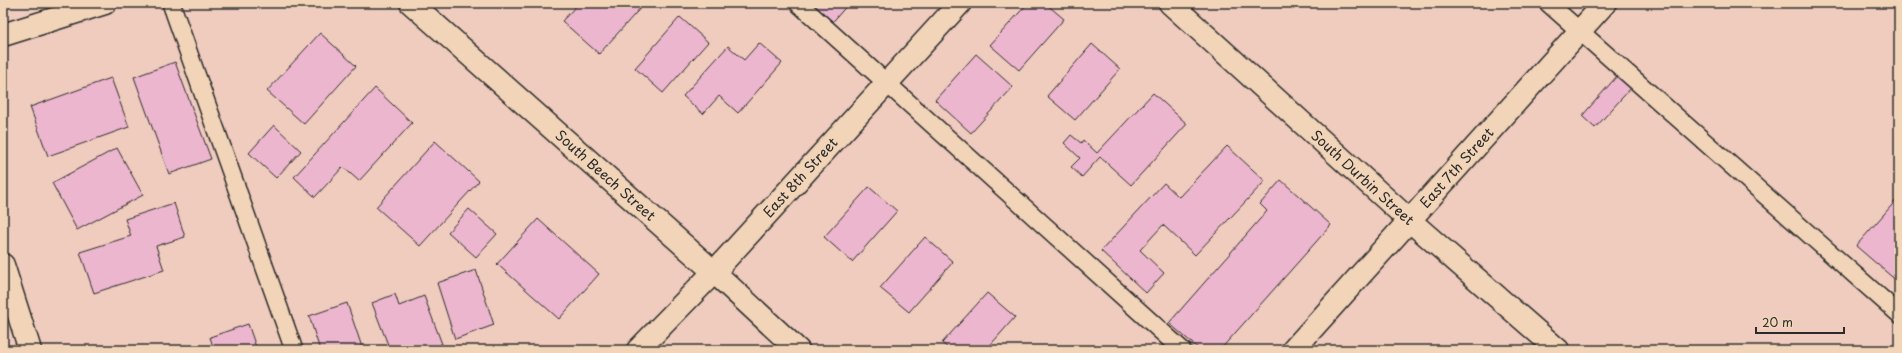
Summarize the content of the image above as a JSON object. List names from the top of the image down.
{
  "streets": {
    "street": [
      "East 7th Street",
      "South Beech Street",
      "East 8th Street",
      "South Durbin Street"
    ]
  },
  "crossings": [
    ["East 7th Street", "South Durbin Street"],
    ["South Beech Street", "East 8th Street"]
  ],
  "scale_bar": "20 m"
}
